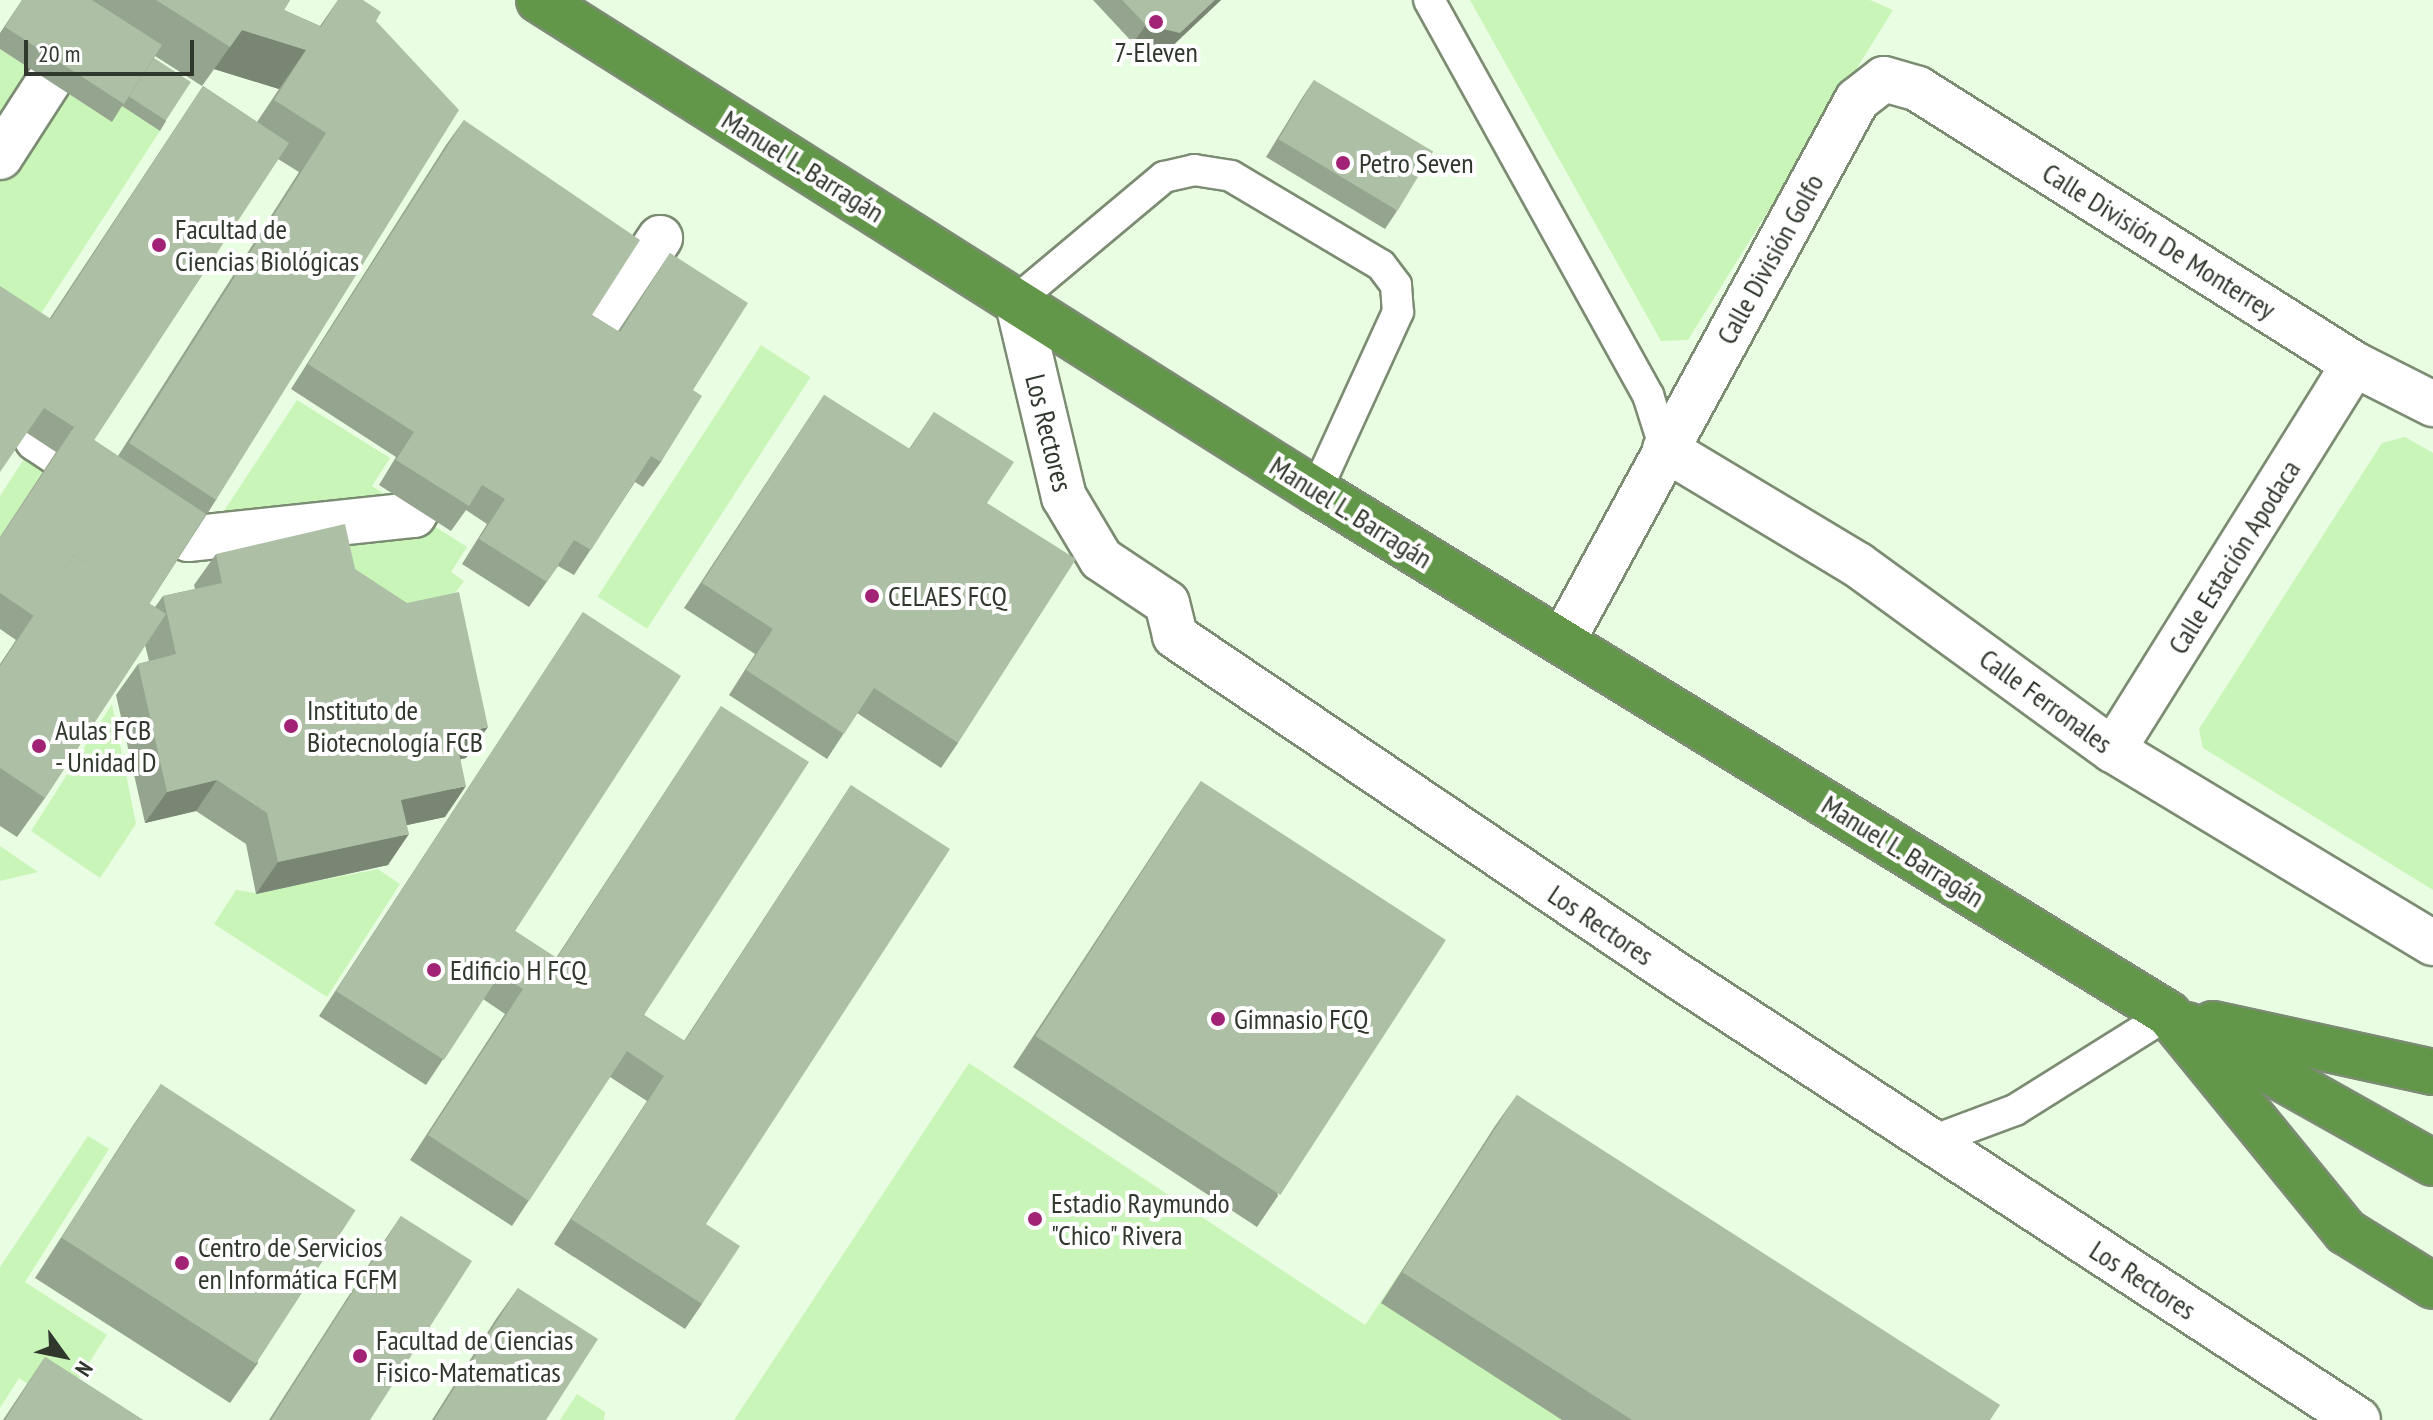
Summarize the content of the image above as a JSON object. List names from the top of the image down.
{
  "streets": {
    "highway": ["Manuel L. Barragán"],
    "street": [
      "Calle División De Monterrey",
      "Calle División Golfo",
      "Los Rectores",
      "Calle Estación Apodaca",
      "Calle Ferronales"
    ]
  },
  "crossings": [
    ["Manuel L. Barragán", "Calle División Golfo"],
    ["Manuel L. Barragán", "Los Rectores"],
    ["Calle División De Monterrey", "Calle División Golfo"],
    ["Calle División De Monterrey", "Calle Estación Apodaca"],
    ["Calle División Golfo", "Calle Ferronales"],
    ["Calle Estación Apodaca", "Calle Ferronales"]
  ],
  "places": [
    "7-Eleven",
    "Petro Seven",
    "Facultad de Ciencias Biológicas",
    "CELAES FCQ",
    "Instituto de Biotecnología FCB",
    "Aulas FCB - Unidad D",
    "Edificio H FCQ",
    "Gimnasio FCQ",
    "Estadio Raymundo \"Chico\" Rivera",
    "Centro de Servicios en Informática FCFM",
    "Facultad de Ciencias Fisico-Matematicas"
  ],
  "scale_bar": "20 m",
  "north": "bottom right"
}
